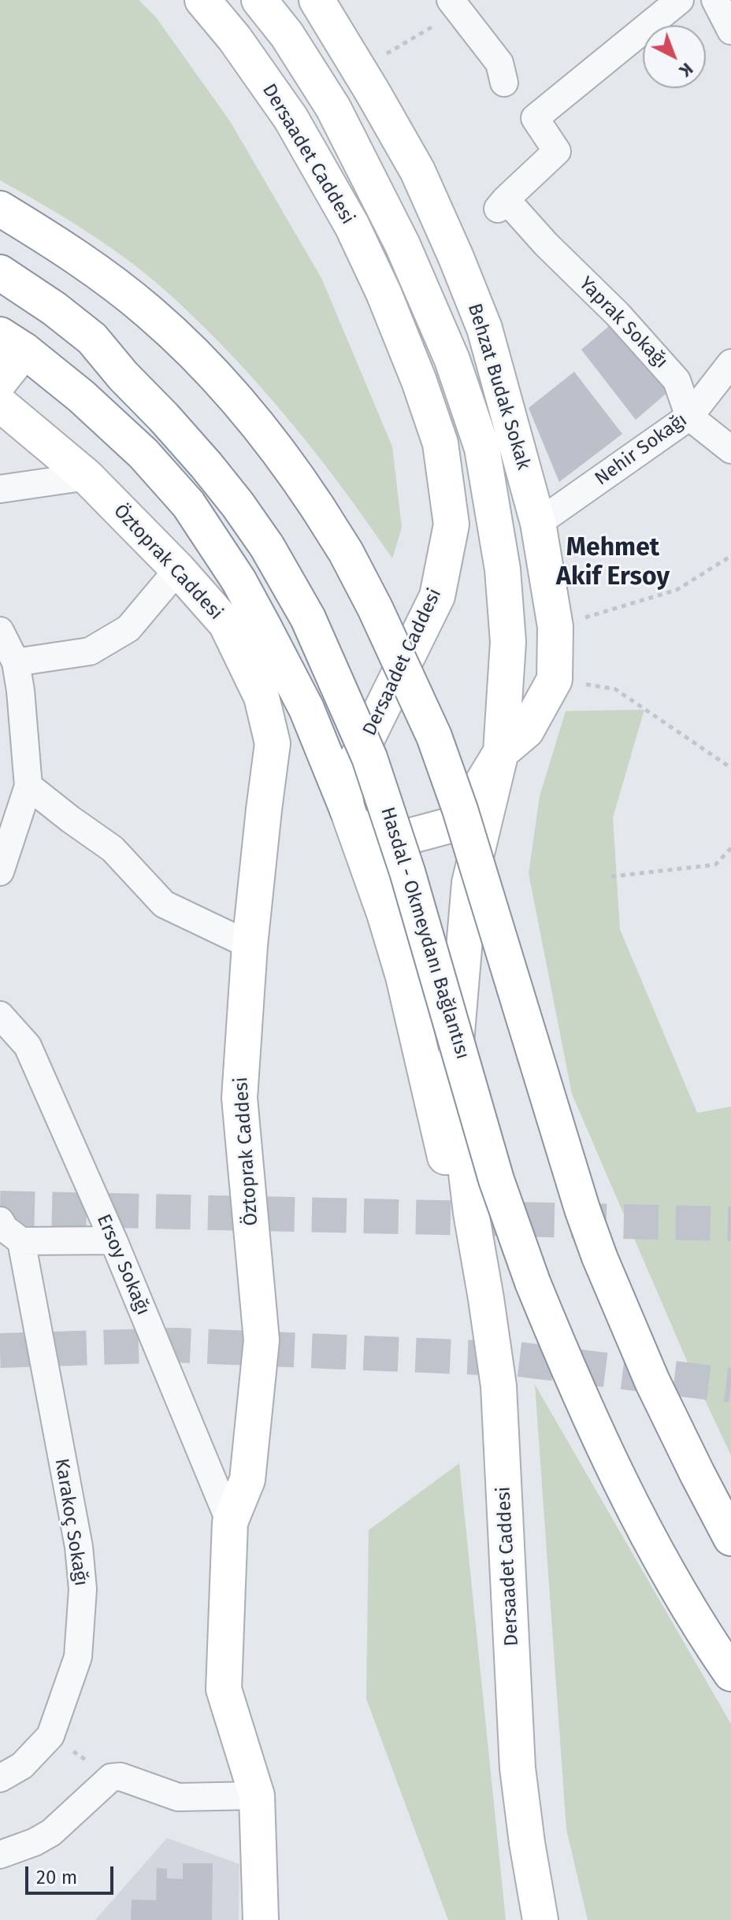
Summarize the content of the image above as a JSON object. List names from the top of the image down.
{
  "streets": {
    "main road": [
      "Dersaadet Caddesi",
      "Behzat Budak Sokak",
      "Öztoprak Caddesi",
      "Hasdal - Okmeydanı Bağlantısı"
    ],
    "street": [
      "Yaprak Sokağı",
      "Nehir Sokağı",
      "Ersoy Sokağı",
      "Karakoç Sokağı"
    ]
  },
  "crossings": [
    ["Dersaadet Caddesi", "Behzat Budak Sokak"],
    ["Yaprak Sokağı", "Nehir Sokağı"],
    ["Behzat Budak Sokak", "Nehir Sokağı"],
    ["Öztoprak Caddesi", "Ersoy Sokağı"]
  ],
  "districts": ["Mehmet Akif Ersoy"],
  "scale_bar": "20 m",
  "north": "bottom right"
}
